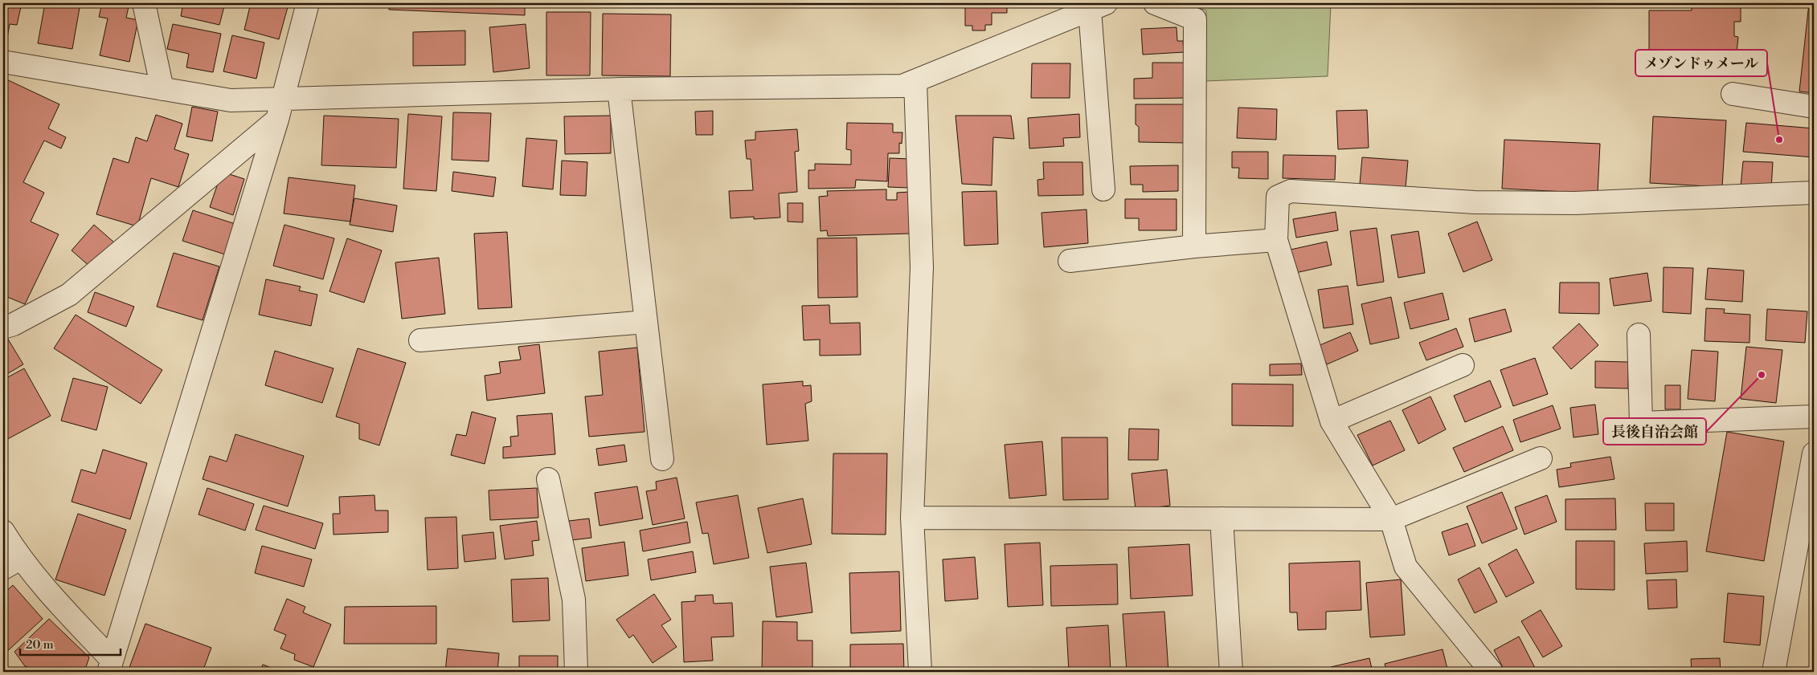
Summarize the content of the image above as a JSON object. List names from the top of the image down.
{
  "places": ["メゾンドゥメール", "長後自治会館"],
  "scale_bar": "20 m"
}
